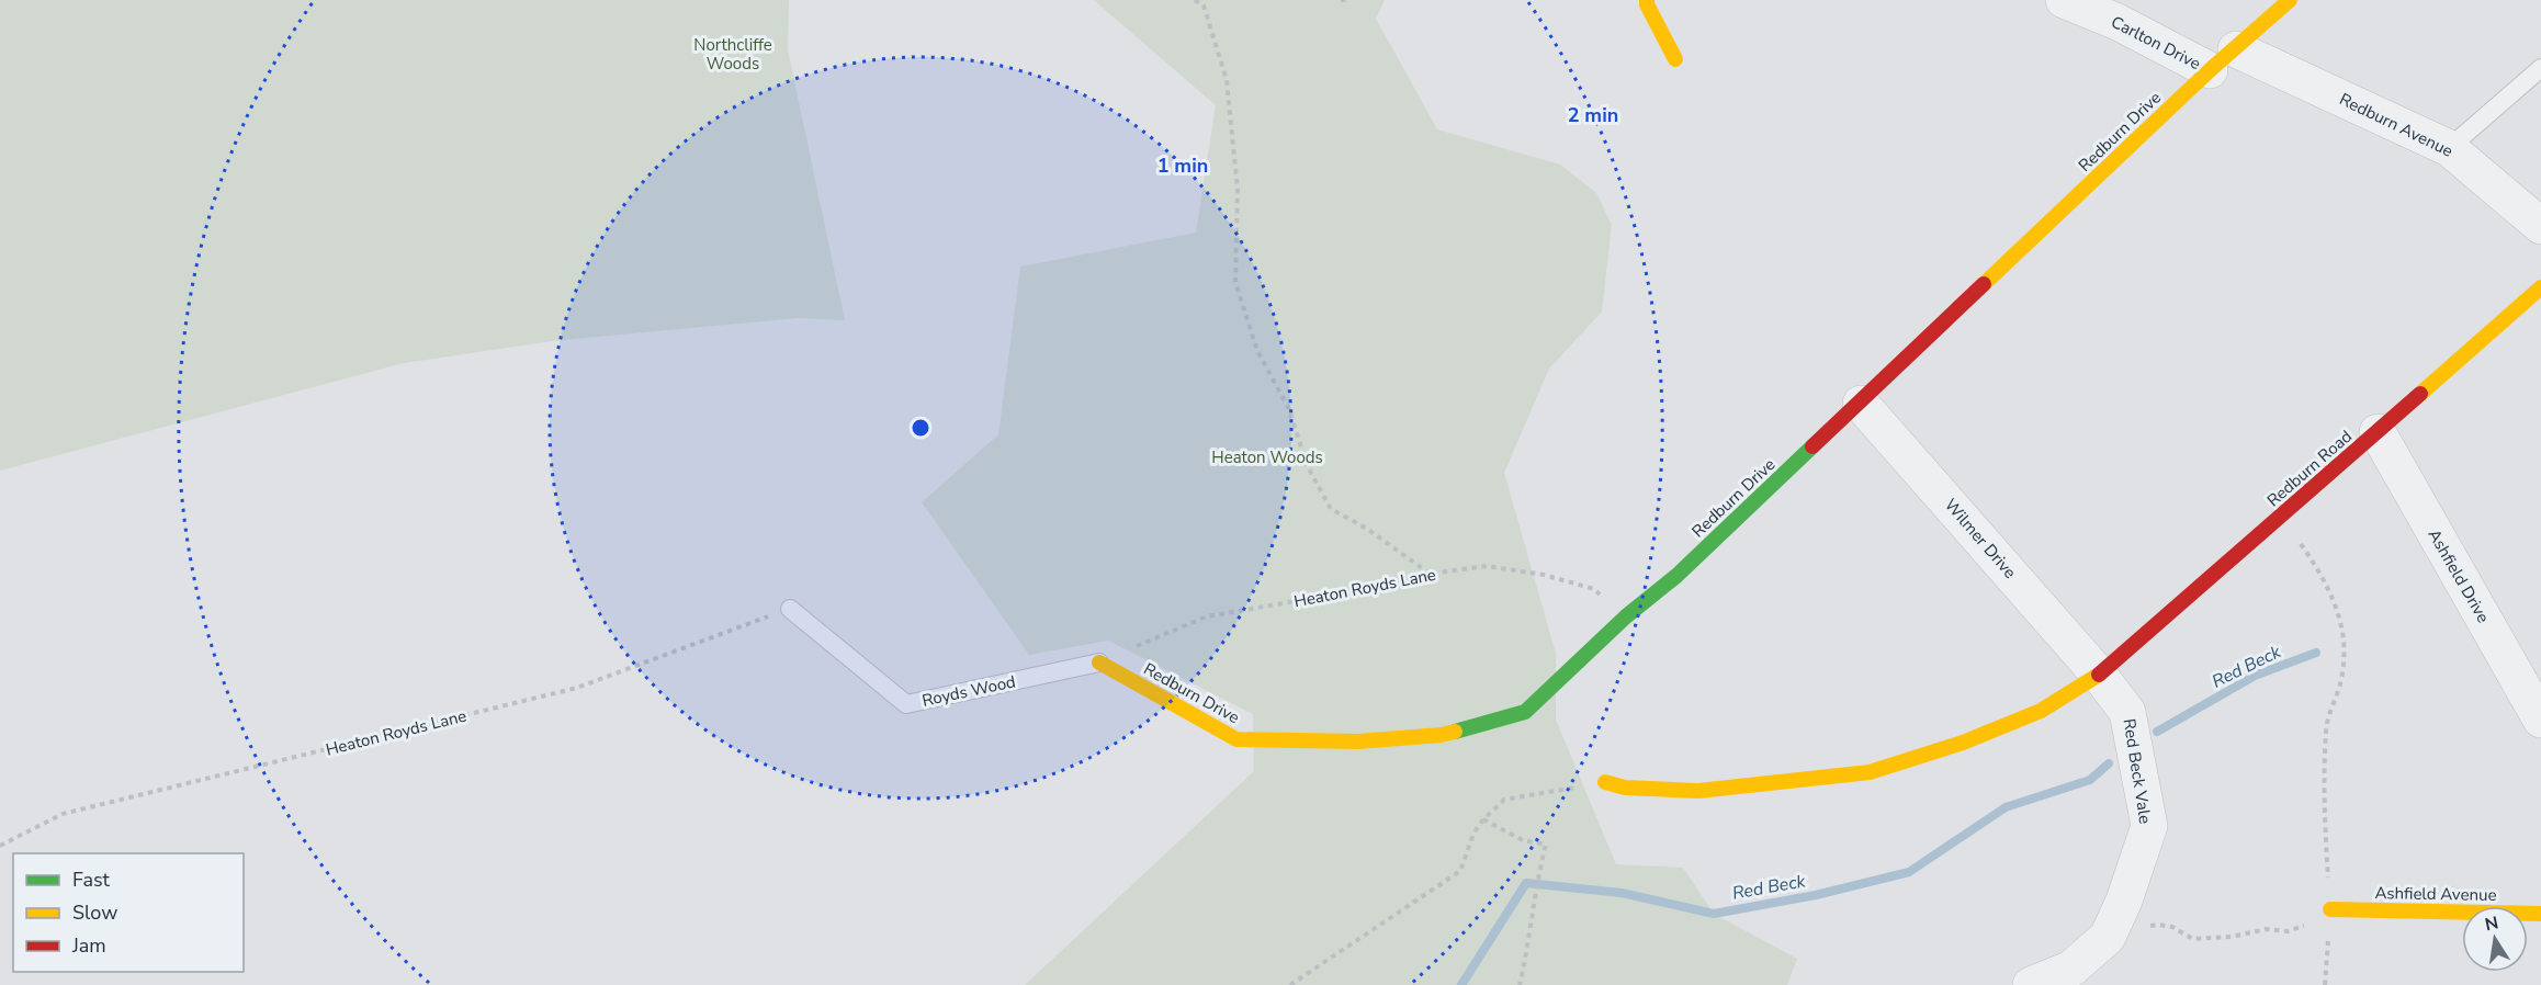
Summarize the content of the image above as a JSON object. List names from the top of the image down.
{
  "streets": {
    "street": [
      "Carlton Drive",
      "Redburn Avenue",
      "Redburn Drive",
      "Redburn Road",
      "Wilmer Drive",
      "Ashfield Drive",
      "Red Beck Vale",
      "Ashfield Avenue"
    ],
    "lane": ["Royds Wood"],
    "path": ["Heaton Royds Lane"]
  },
  "crossings": [
    ["Carlton Drive", "Redburn Avenue"],
    ["Carlton Drive", "Redburn Drive"],
    ["Redburn Avenue", "Redburn Drive"],
    ["Redburn Drive", "Wilmer Drive"],
    ["Redburn Drive", "Heaton Royds Lane"],
    ["Redburn Drive", "Royds Wood"],
    ["Redburn Road", "Wilmer Drive"],
    ["Redburn Road", "Ashfield Drive"],
    ["Redburn Road", "Red Beck Vale"],
    ["Wilmer Drive", "Red Beck Vale"],
    ["Heaton Royds Lane", "Royds Wood"]
  ],
  "water": ["Red Beck"],
  "parks": ["Northcliffe Woods", "Heaton Woods"],
  "legend": ["Fast", "Slow", "Jam"],
  "north": "top",
  "rings": ["2 min", "1 min"]
}
